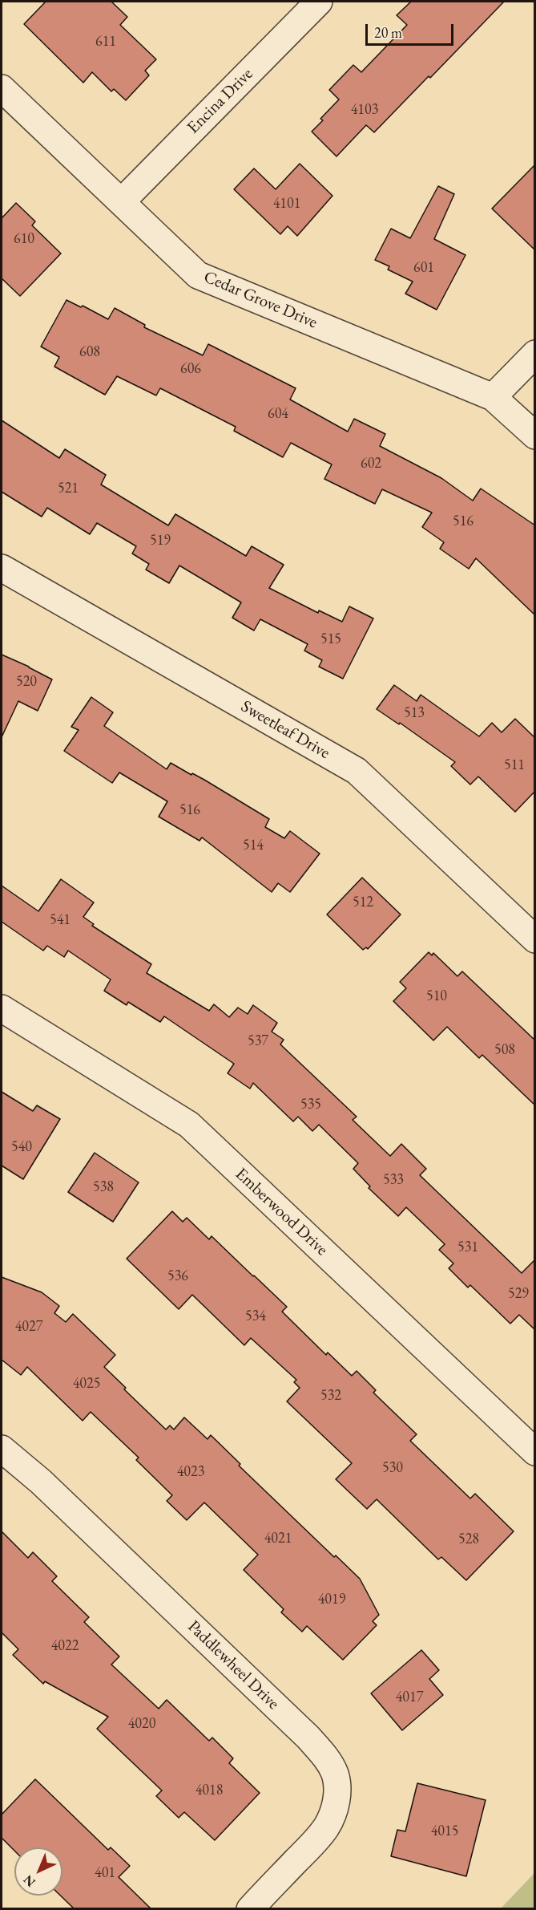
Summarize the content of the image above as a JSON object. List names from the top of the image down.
{
  "streets": {
    "street": [
      "Encina Drive",
      "Cedar Grove Drive",
      "Sweetleaf Drive",
      "Emberwood Drive",
      "Paddlewheel Drive"
    ]
  },
  "crossings": [
    ["Encina Drive", "Cedar Grove Drive"]
  ],
  "house_numbers": [
    "611",
    "4103",
    "4101",
    "610",
    "601",
    "608",
    "606",
    "604",
    "602",
    "521",
    "516",
    "519",
    "515",
    "520",
    "513",
    "511",
    "516",
    "514",
    "512",
    "541",
    "510",
    "537",
    "508",
    "535",
    "540",
    "533",
    "538",
    "531",
    "536",
    "529",
    "534",
    "4027",
    "4025",
    "532",
    "530",
    "4023",
    "4021",
    "528",
    "4019",
    "4022",
    "4017",
    "4020",
    "4018",
    "4015",
    "401"
  ],
  "scale_bar": "20 m",
  "north": "bottom left"
}
